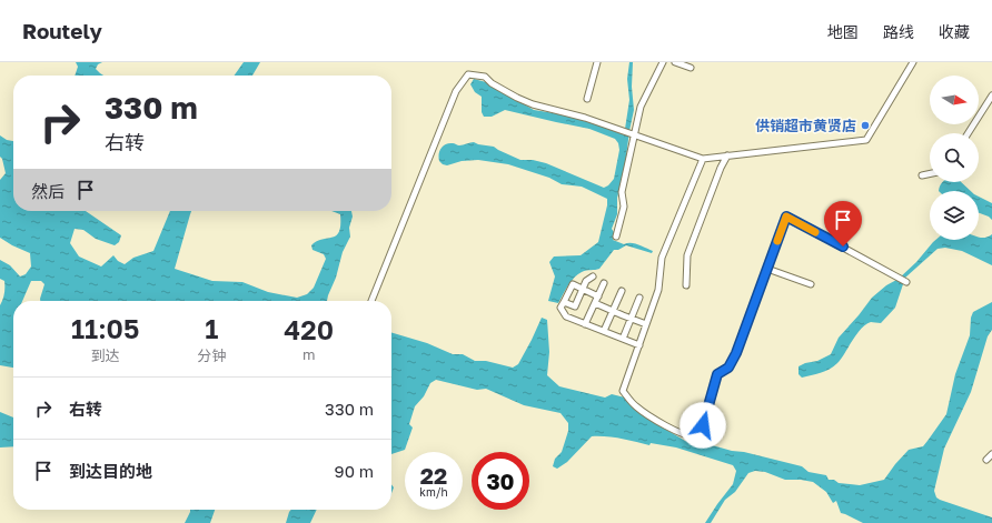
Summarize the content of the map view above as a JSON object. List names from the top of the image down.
{
  "places": ["供销超市黄贤店"],
  "north": "right",
  "page": {
    "header": "Routely",
    "nav": ["地图", "路线", "收藏"],
    "turn": ["330 m", "右转"],
    "then": "然后",
    "eta": [
      "11:05",
      "到达",
      "1",
      "分钟",
      "420",
      "m"
    ],
    "list": [
      {
        "name": "右转",
        "value": "330 m"
      },
      {
        "name": "到达目的地",
        "value": "90 m"
      }
    ],
    "speed": "22 km/h",
    "limit": "30"
  }
}
